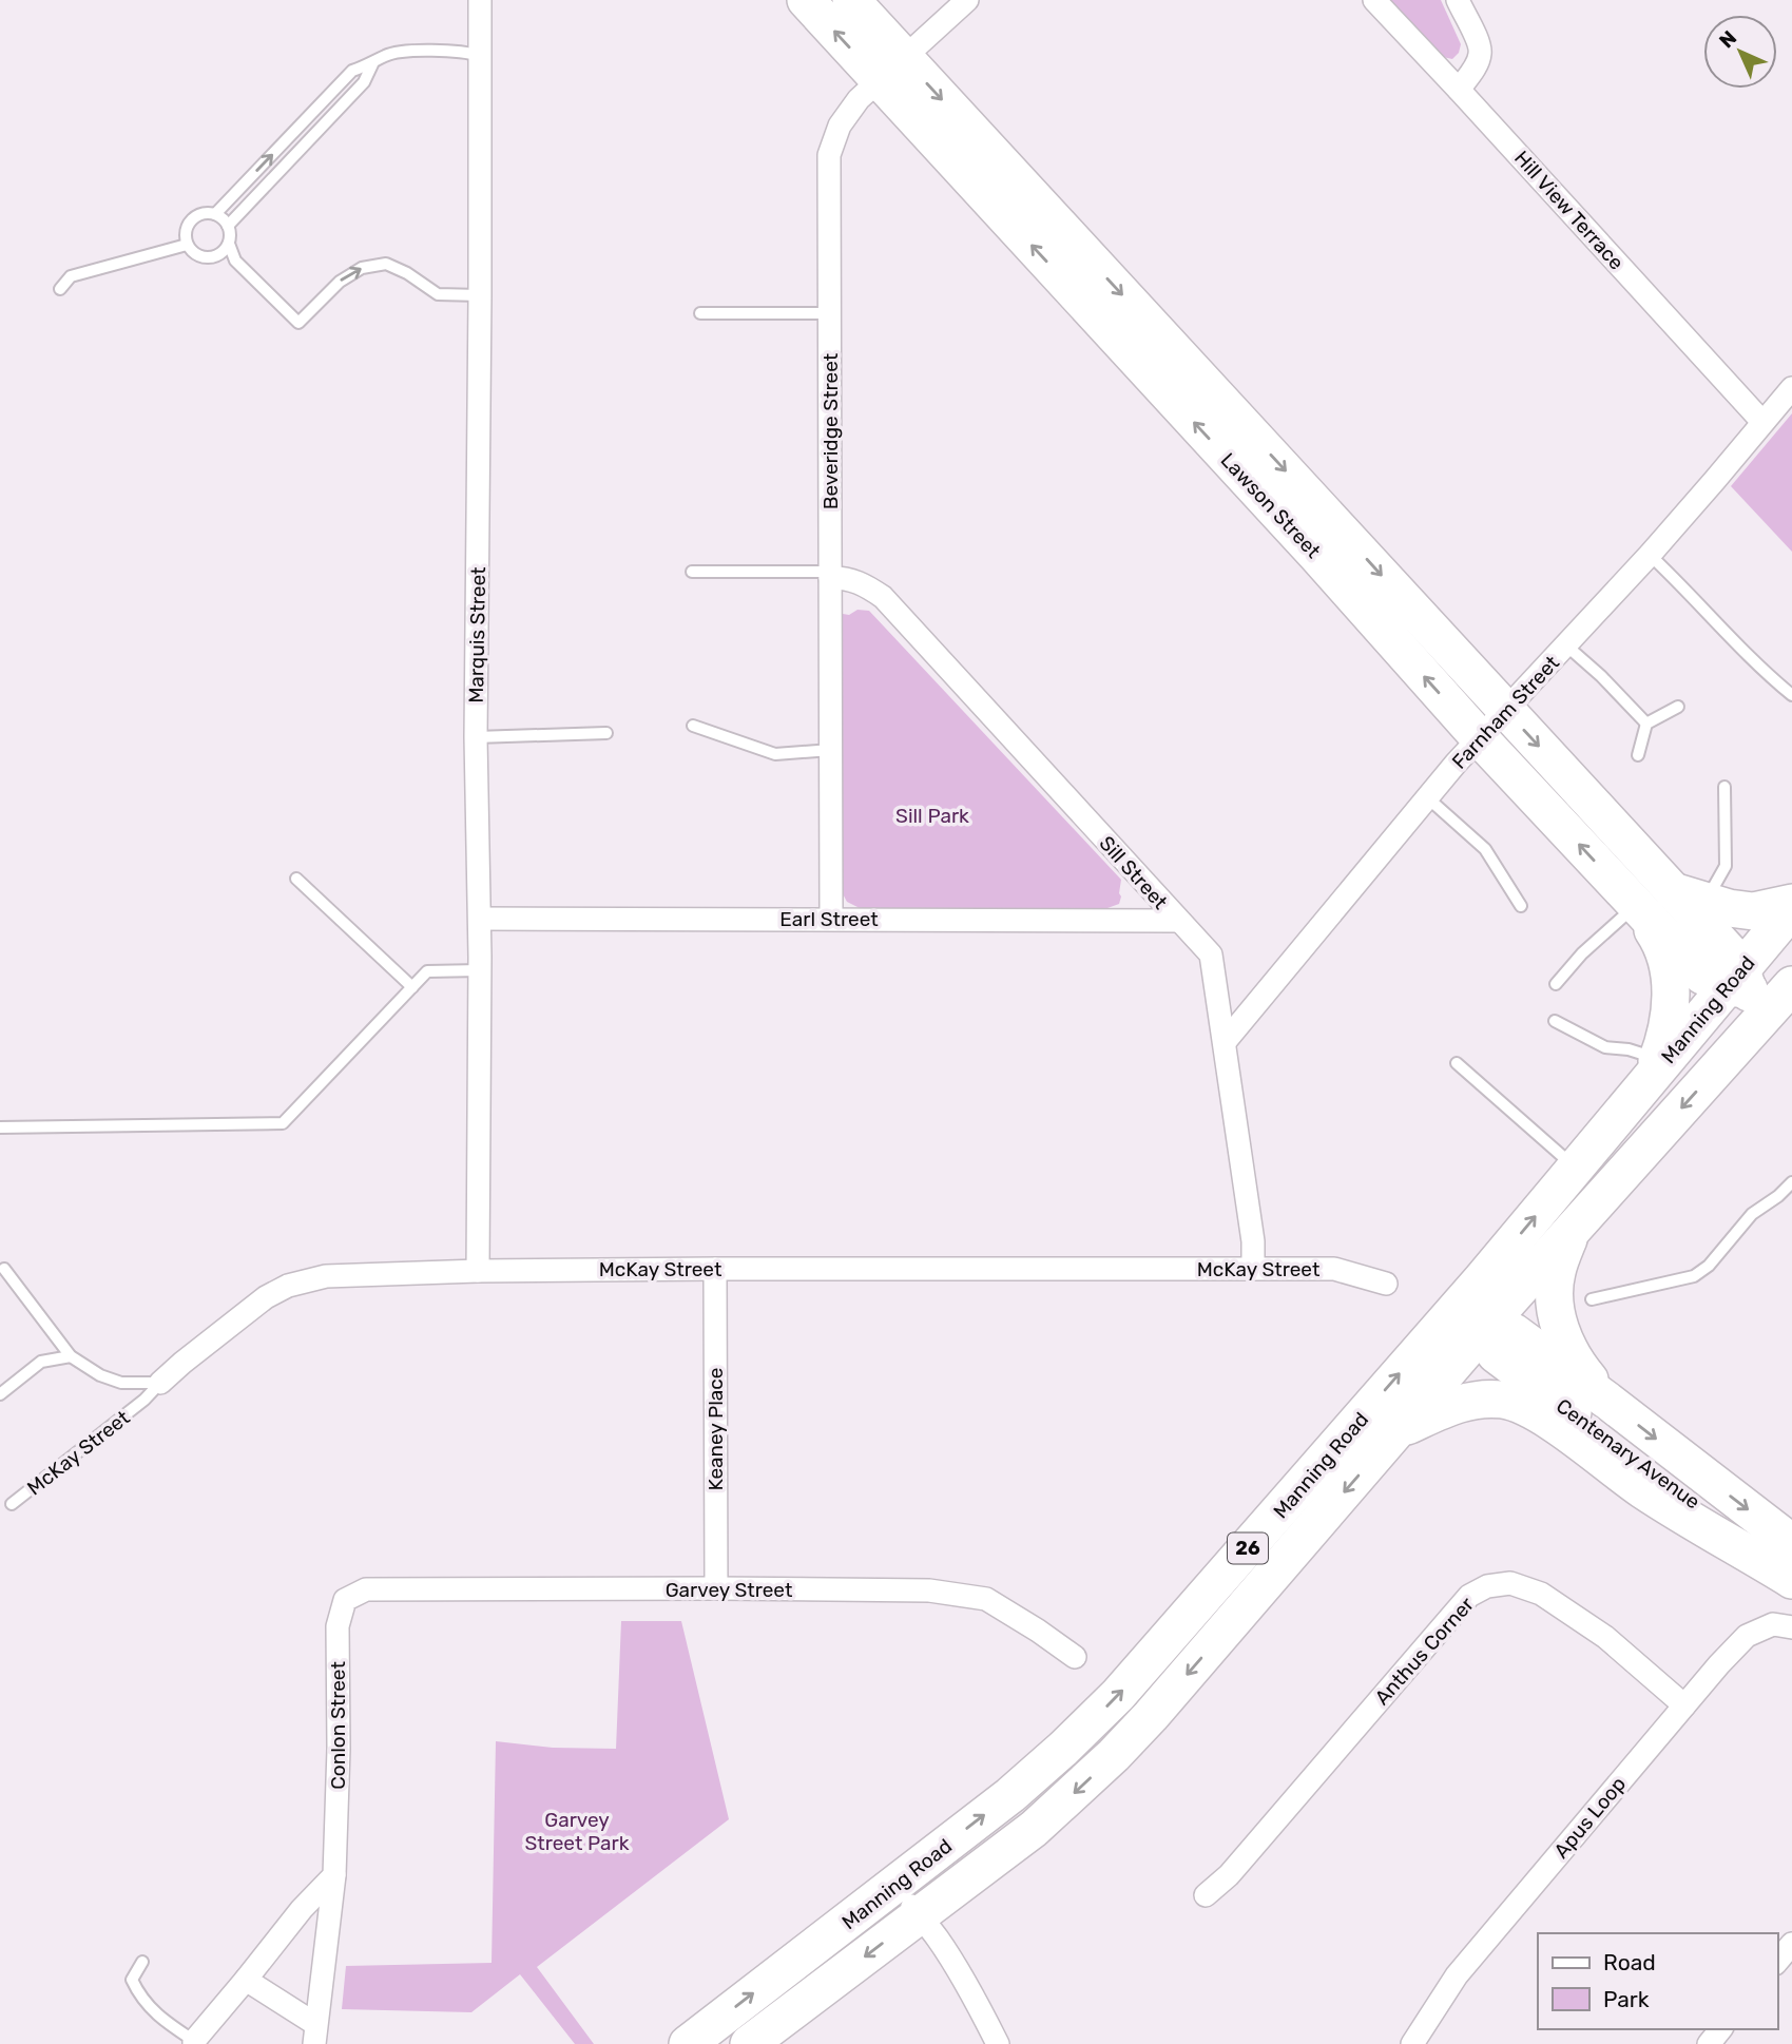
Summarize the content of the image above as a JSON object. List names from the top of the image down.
{
  "streets": {
    "main road": [
      "Lawson Street",
      "Manning Road",
      "Centenary Avenue",
      "26"
    ],
    "street": [
      "Hill View Terrace",
      "Beveridge Street",
      "Marquis Street",
      "Farnham Street",
      "Sill Street",
      "Earl Street",
      "McKay Street",
      "Keaney Place",
      "Garvey Street",
      "Anthus Corner",
      "Conlon Street",
      "Apus Loop"
    ]
  },
  "crossings": [
    ["Hill View Terrace", "Farnham Street"],
    ["Beveridge Street", "Lawson Street"],
    ["Beveridge Street", "Sill Street"],
    ["Beveridge Street", "Earl Street"],
    ["Lawson Street", "Farnham Street"],
    ["Lawson Street", "Manning Road"],
    ["Marquis Street", "Earl Street"],
    ["Marquis Street", "McKay Street"],
    ["Farnham Street", "Sill Street"],
    ["Sill Street", "Earl Street"],
    ["Sill Street", "McKay Street"],
    ["Manning Road", "Centenary Avenue"],
    ["McKay Street", "Keaney Place"],
    ["Keaney Place", "Garvey Street"],
    ["Garvey Street", "Conlon Street"],
    ["Anthus Corner", "Apus Loop"]
  ],
  "parks": ["Sill Park", "Garvey Street Park"],
  "legend": ["Road", "Park"],
  "north": "top left"
}
